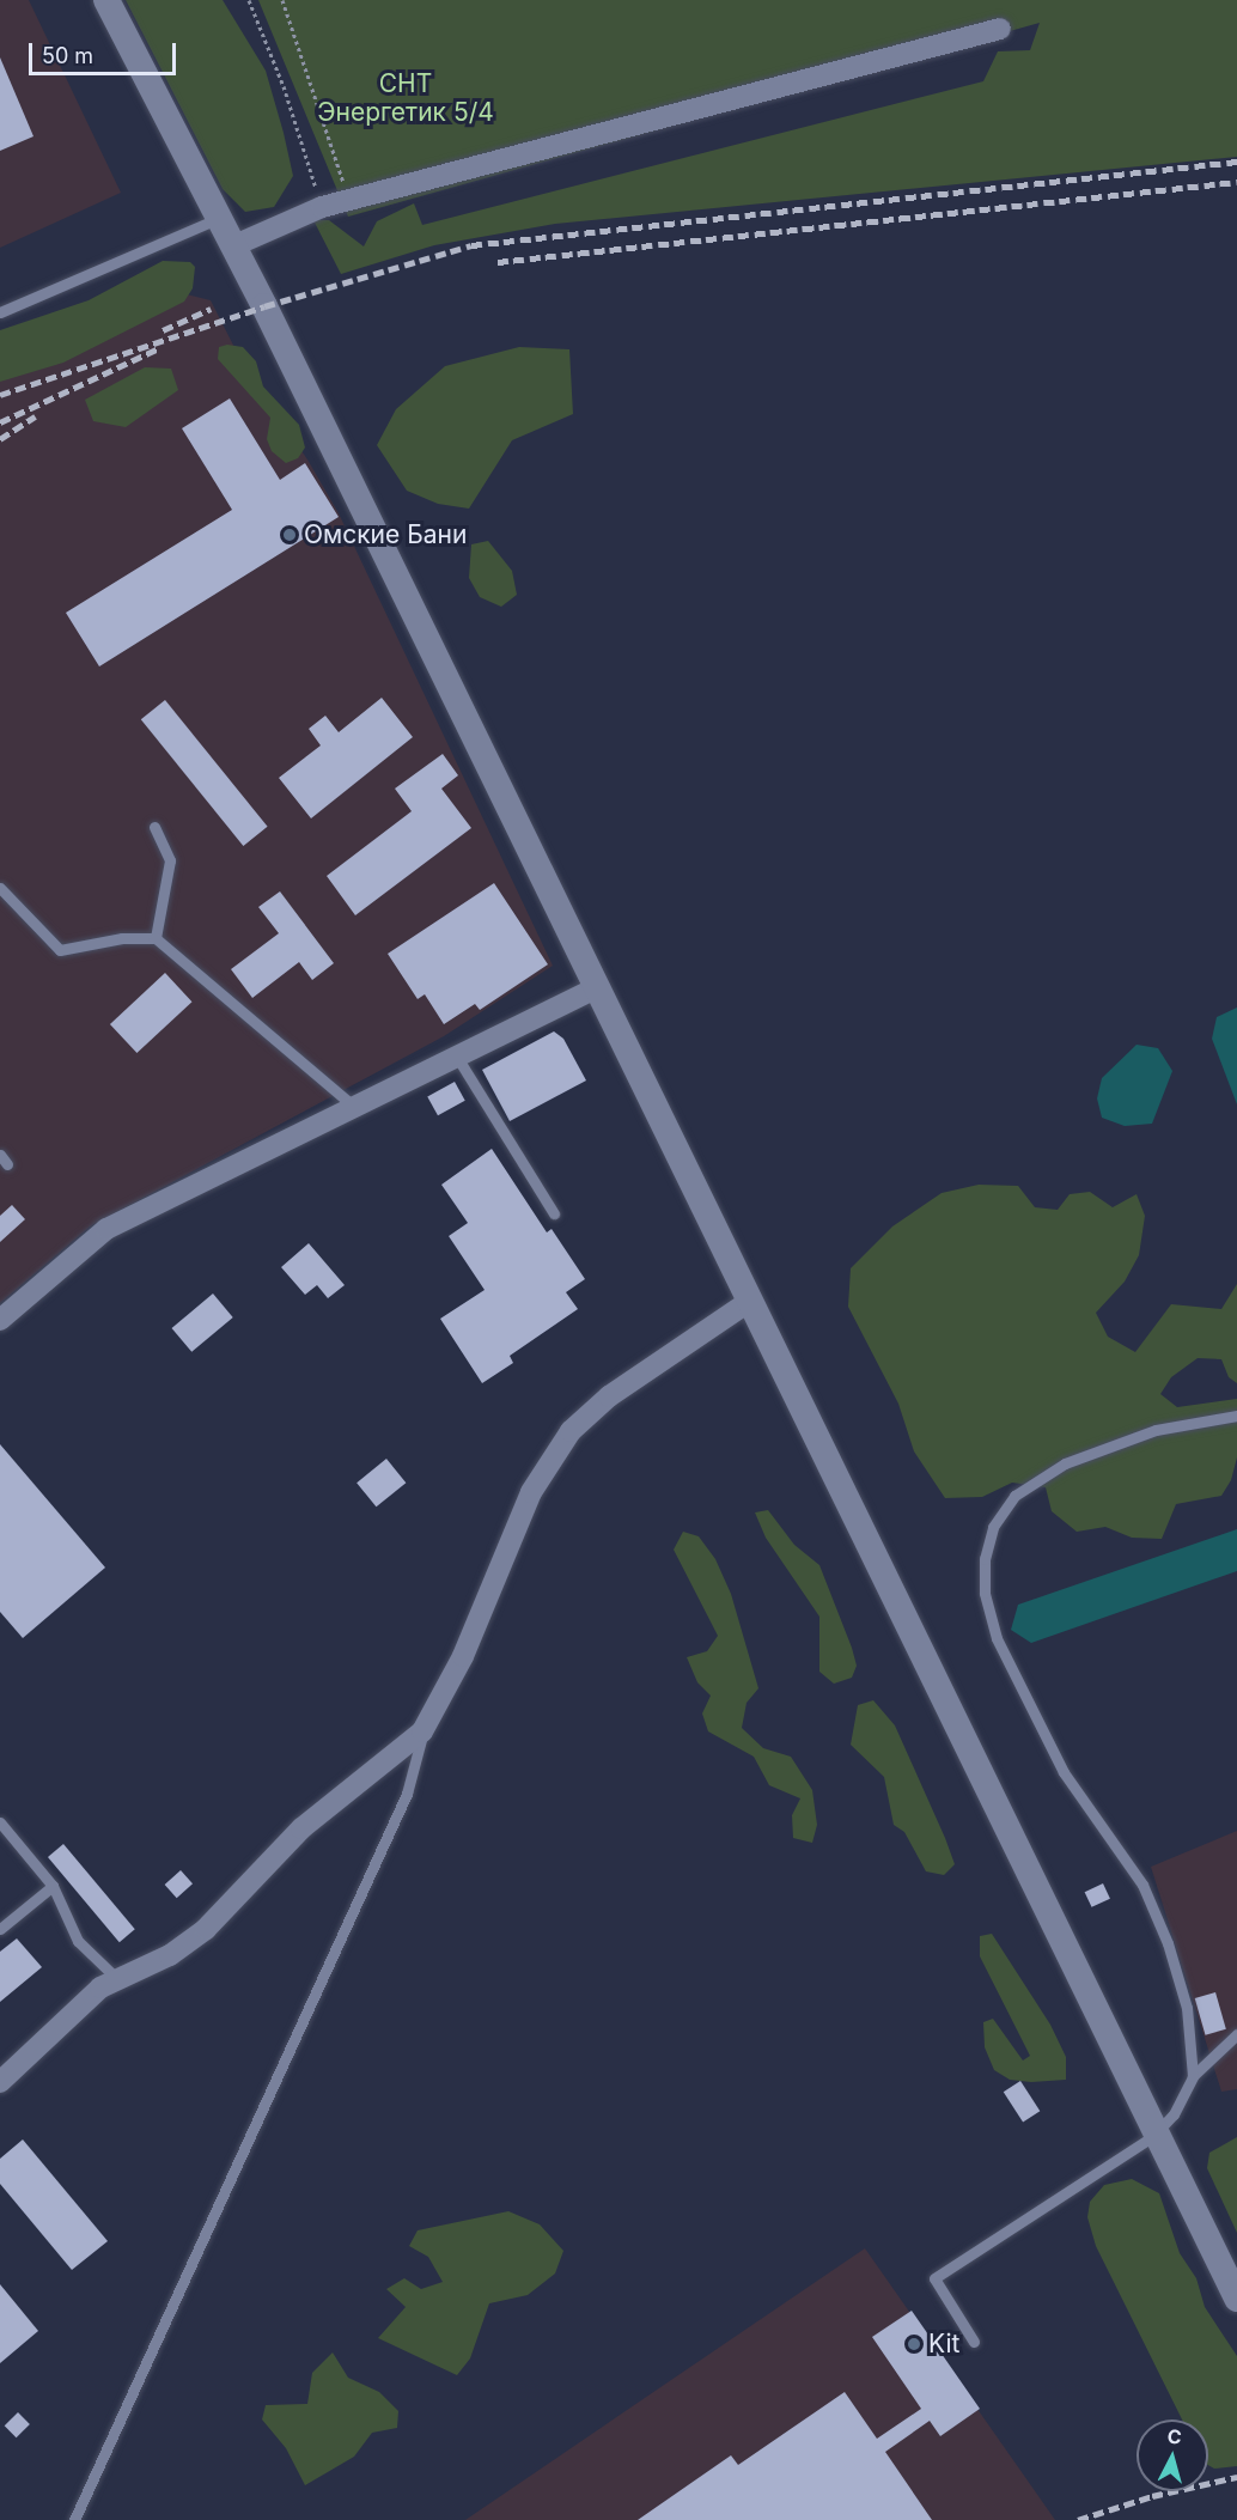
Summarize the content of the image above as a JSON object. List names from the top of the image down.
{
  "parks": ["СНТ Энергетик 5/4"],
  "places": ["Омские Бани", "Kit"],
  "scale_bar": "50 m",
  "north": "top"
}
